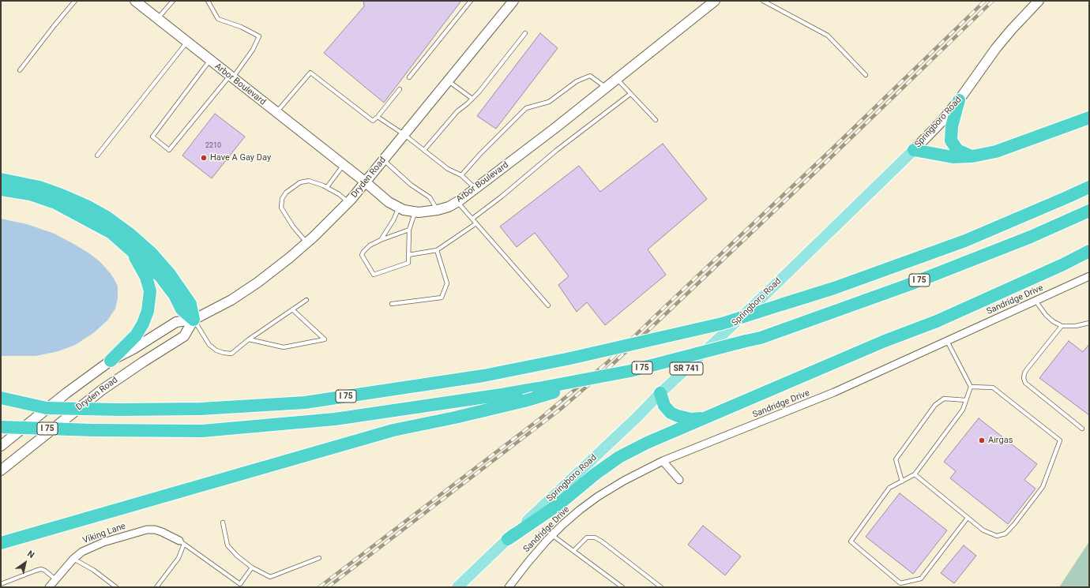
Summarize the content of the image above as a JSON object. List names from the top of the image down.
{
  "streets": {
    "highway": ["I 75"],
    "main road": [
      "Arbor Boulevard",
      "Springboro Road",
      "Dryden Road",
      "SR 741"
    ],
    "street": ["Sandridge Drive", "Viking Lane"]
  },
  "crossings": [
    ["Arbor Boulevard", "Dryden Road"]
  ],
  "places": ["Have A Gay Day", "Airgas"],
  "house_numbers": ["2210"],
  "north": "top right"
}
